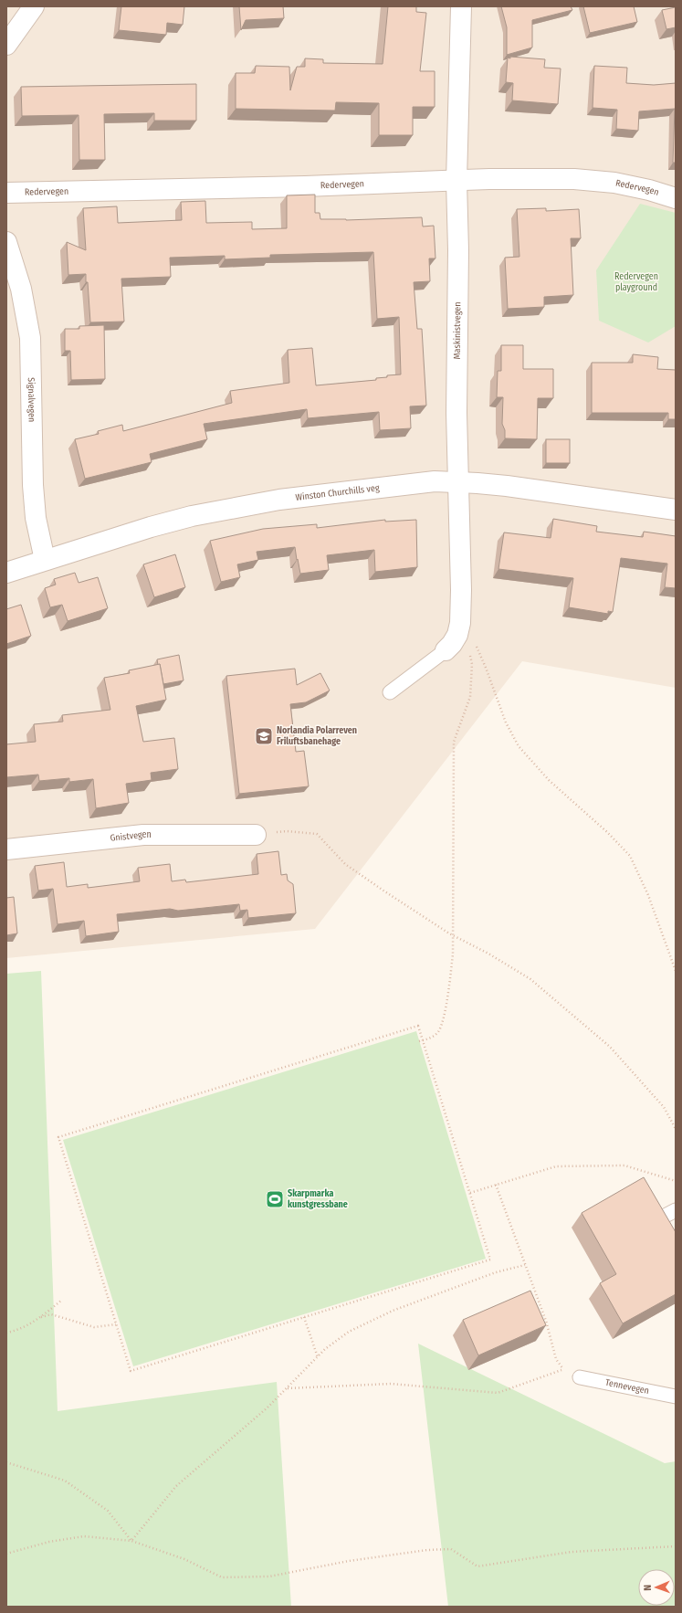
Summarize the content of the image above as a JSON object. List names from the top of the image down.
{
  "streets": {
    "street": [
      "Redervegen",
      "Maskinistvegen",
      "Signalvegen",
      "Winston Churchills veg",
      "Gnistvegen"
    ],
    "lane": ["Tennevegen"]
  },
  "crossings": [
    ["Redervegen", "Maskinistvegen"],
    ["Maskinistvegen", "Winston Churchills veg"],
    ["Signalvegen", "Winston Churchills veg"]
  ],
  "parks": ["Redervegen playground"],
  "places": {
    "school or university": ["Norlandia Polarreven Friluftsbanehage"],
    "sports": ["Skarpmarka kunstgressbane"]
  },
  "north": "left"
}
